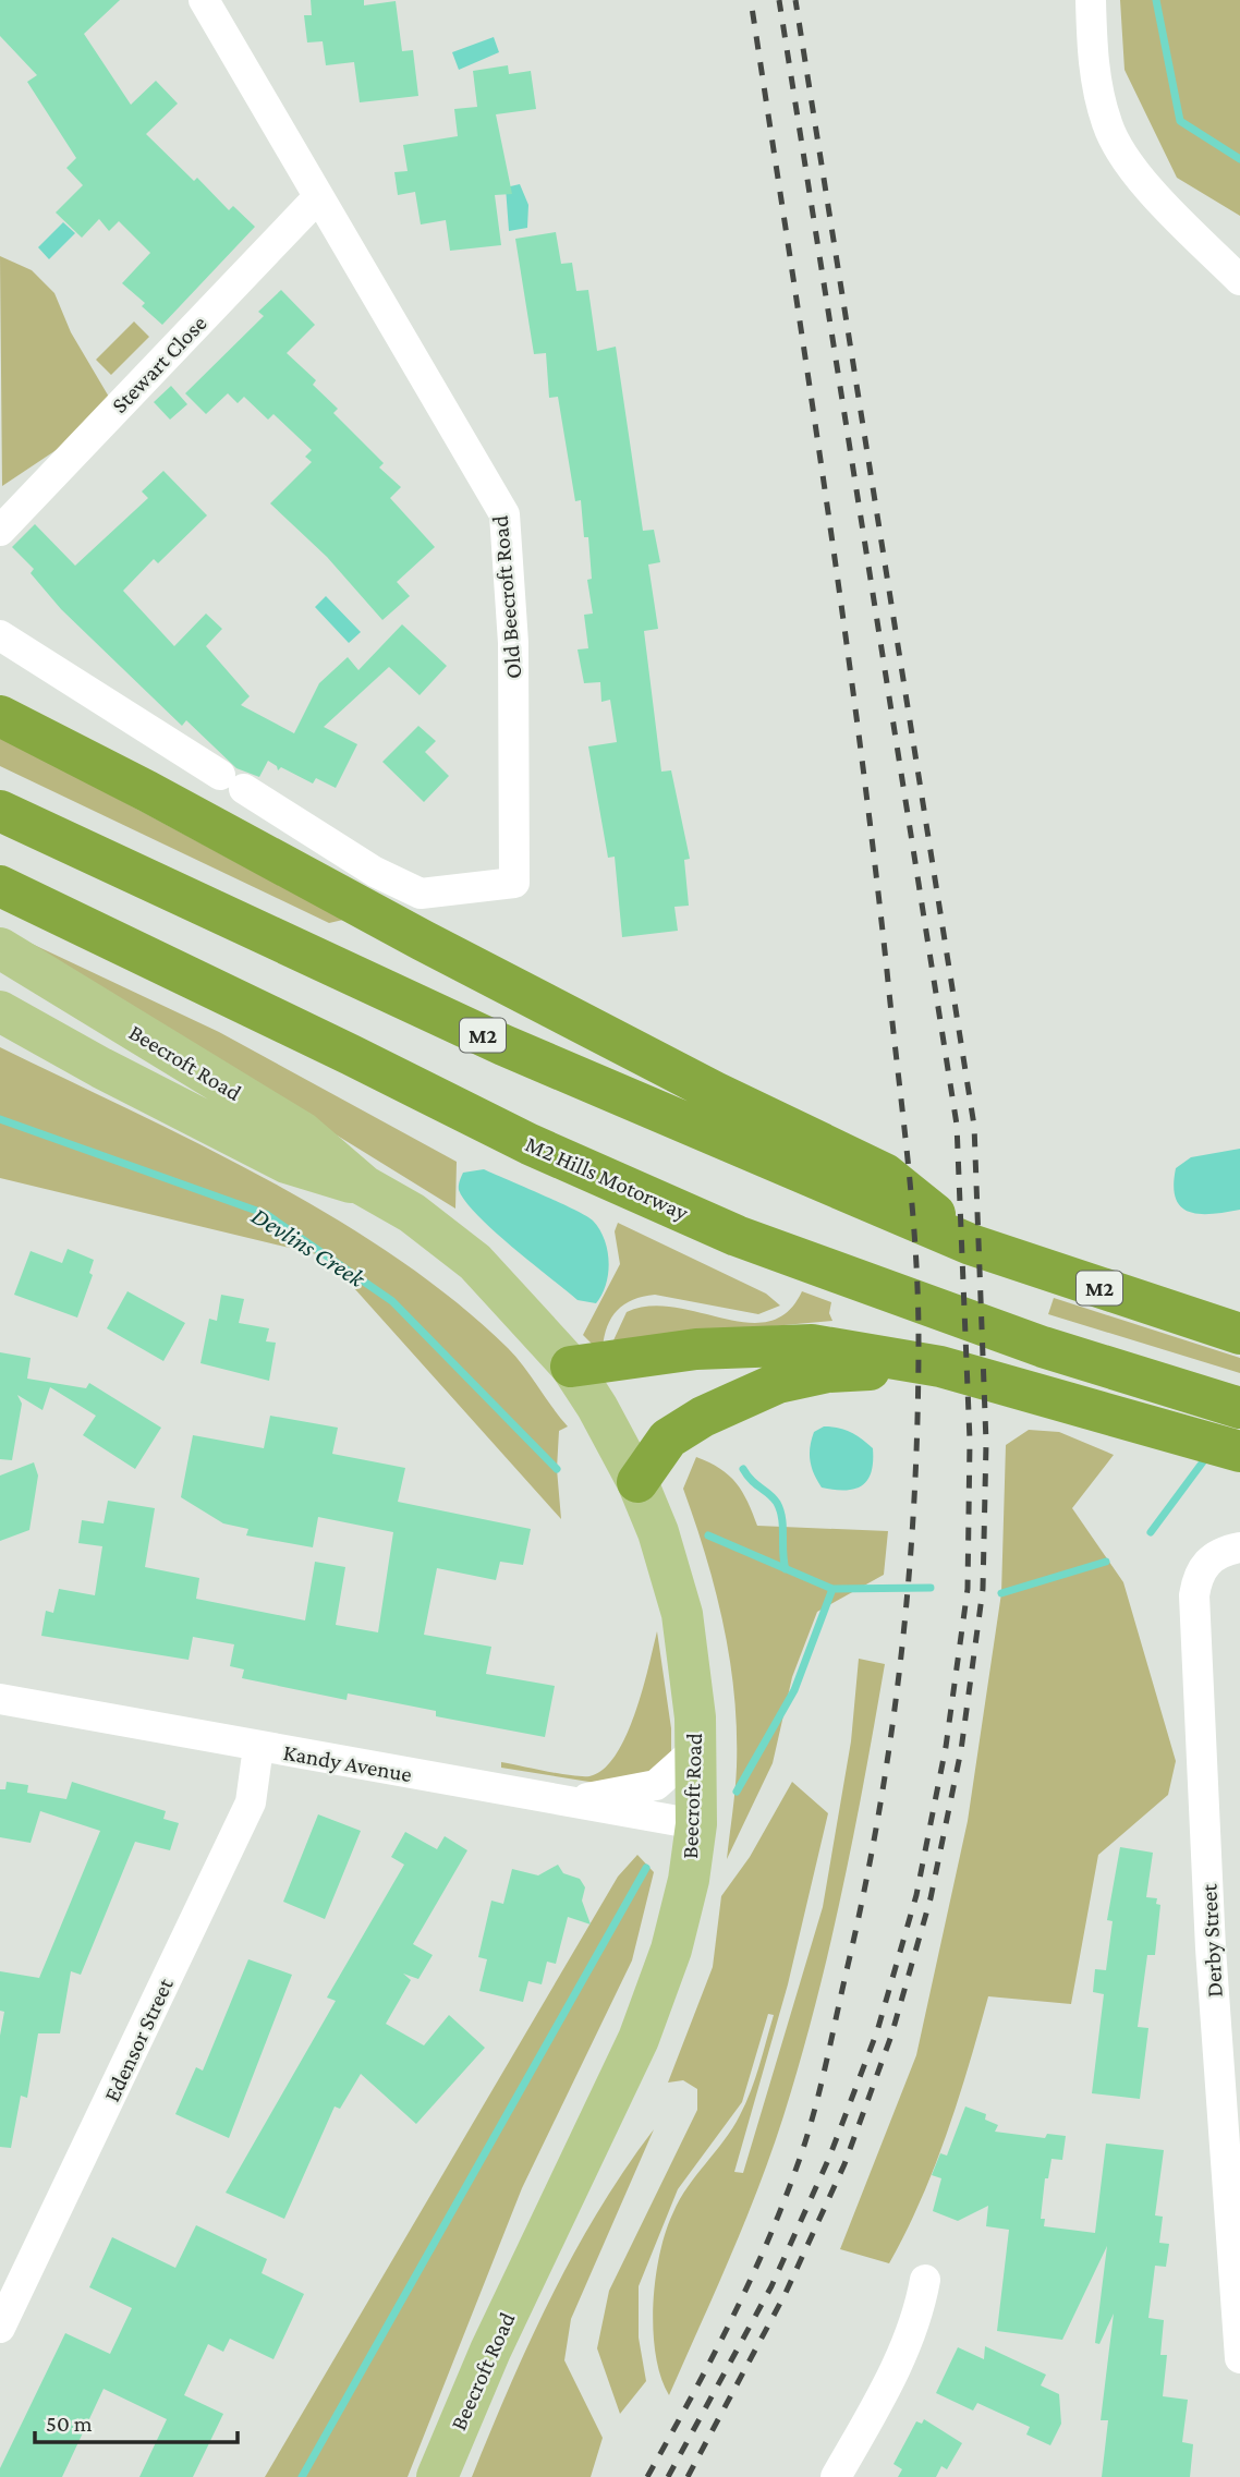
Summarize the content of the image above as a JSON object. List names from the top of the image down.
{
  "streets": {
    "highway": ["M2", "M2 Hills Motorway"],
    "main road": ["Beecroft Road"],
    "street": [
      "Stewart Close",
      "Old Beecroft Road",
      "Kandy Avenue",
      "Derby Street",
      "Edensor Street"
    ]
  },
  "crossings": [
    ["Stewart Close", "Old Beecroft Road"],
    ["Beecroft Road", "Kandy Avenue"],
    ["Kandy Avenue", "Edensor Street"]
  ],
  "water": ["Devlins Creek"],
  "scale_bar": "50 m"
}
